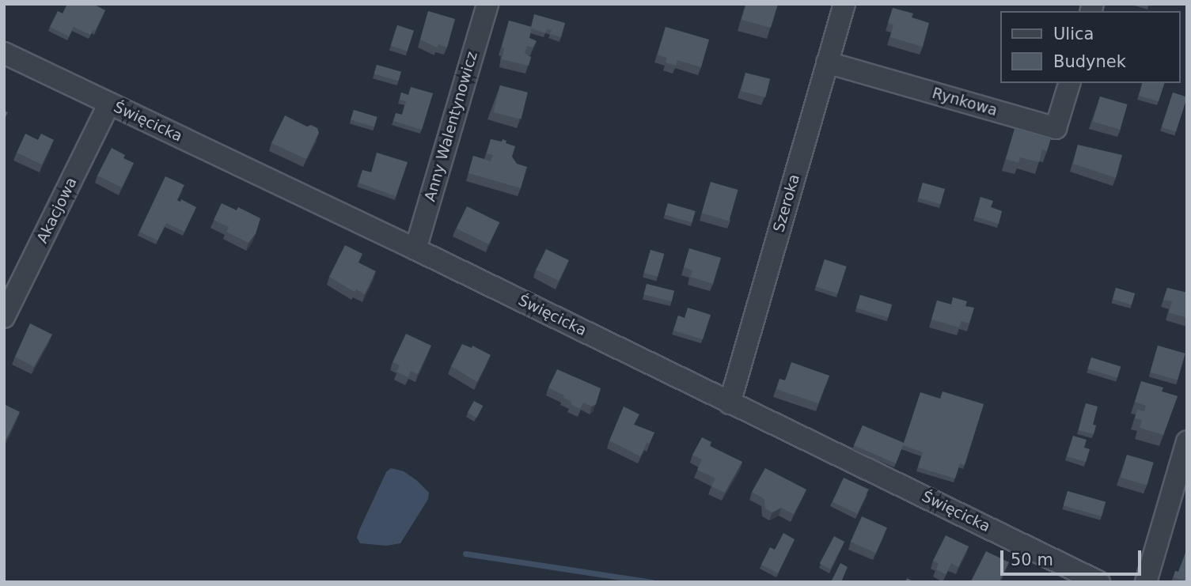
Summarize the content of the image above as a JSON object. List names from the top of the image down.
{
  "streets": {
    "street": [
      "Rynkowa",
      "Święcicka",
      "Anny Walentynowicz",
      "Szeroka",
      "Akacjowa"
    ]
  },
  "crossings": [
    ["Rynkowa", "Szeroka"],
    ["Święcicka", "Anny Walentynowicz"],
    ["Święcicka", "Szeroka"],
    ["Święcicka", "Akacjowa"]
  ],
  "legend": ["Ulica", "Budynek"],
  "scale_bar": "50 m"
}
